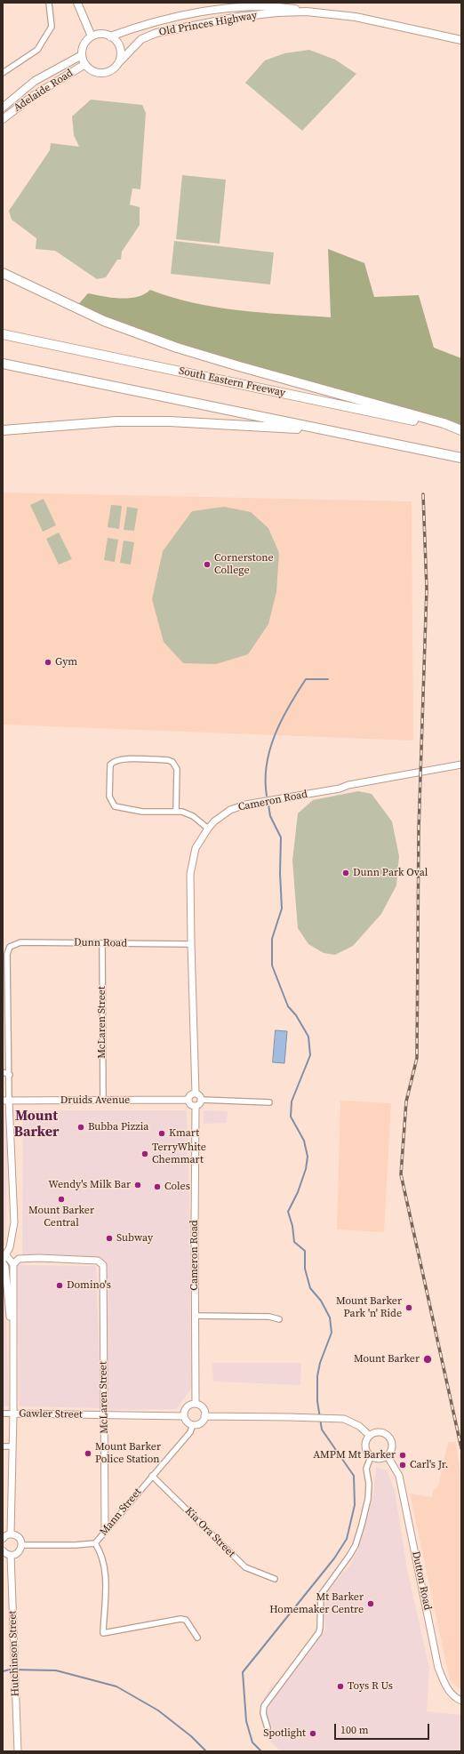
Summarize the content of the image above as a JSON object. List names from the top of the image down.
{
  "streets": {
    "highway": ["South Eastern Freeway"],
    "main road": ["Old Princes Highway", "Adelaide Road"],
    "street": [
      "Cameron Road",
      "Dunn Road",
      "McLaren Street",
      "Druids Avenue",
      "Gawler Street",
      "Mann Street",
      "Kia Ora Street",
      "Dutton Road",
      "Hutchinson Street"
    ]
  },
  "crossings": [
    ["Old Princes Highway", "Adelaide Road"],
    ["Cameron Road", "Dunn Road"],
    ["Cameron Road", "Druids Avenue"],
    ["Cameron Road", "Gawler Street"],
    ["Cameron Road", "Mann Street"],
    ["Dunn Road", "McLaren Street"],
    ["McLaren Street", "Druids Avenue"],
    ["McLaren Street", "Gawler Street"],
    ["McLaren Street", "Mann Street"],
    ["Gawler Street", "Mann Street"],
    ["Mann Street", "Kia Ora Street"]
  ],
  "districts": ["Mount Barker"],
  "places": [
    "Cornerstone College",
    "Gym",
    "Dunn Park Oval",
    "Bubba Pizzia",
    "Kmart",
    "TerryWhite Chemmart",
    "Wendy's Milk Bar",
    "Coles",
    "Mount Barker Central",
    "Subway",
    "Domino's",
    "Mount Barker Park 'n' Ride",
    "Mount Barker",
    "Mount Barker Police Station",
    "AMPM Mt Barker",
    "Carl's Jr.",
    "Mt Barker Homemaker Centre",
    "Toys R Us",
    "Spotlight"
  ],
  "scale_bar": "100 m"
}
